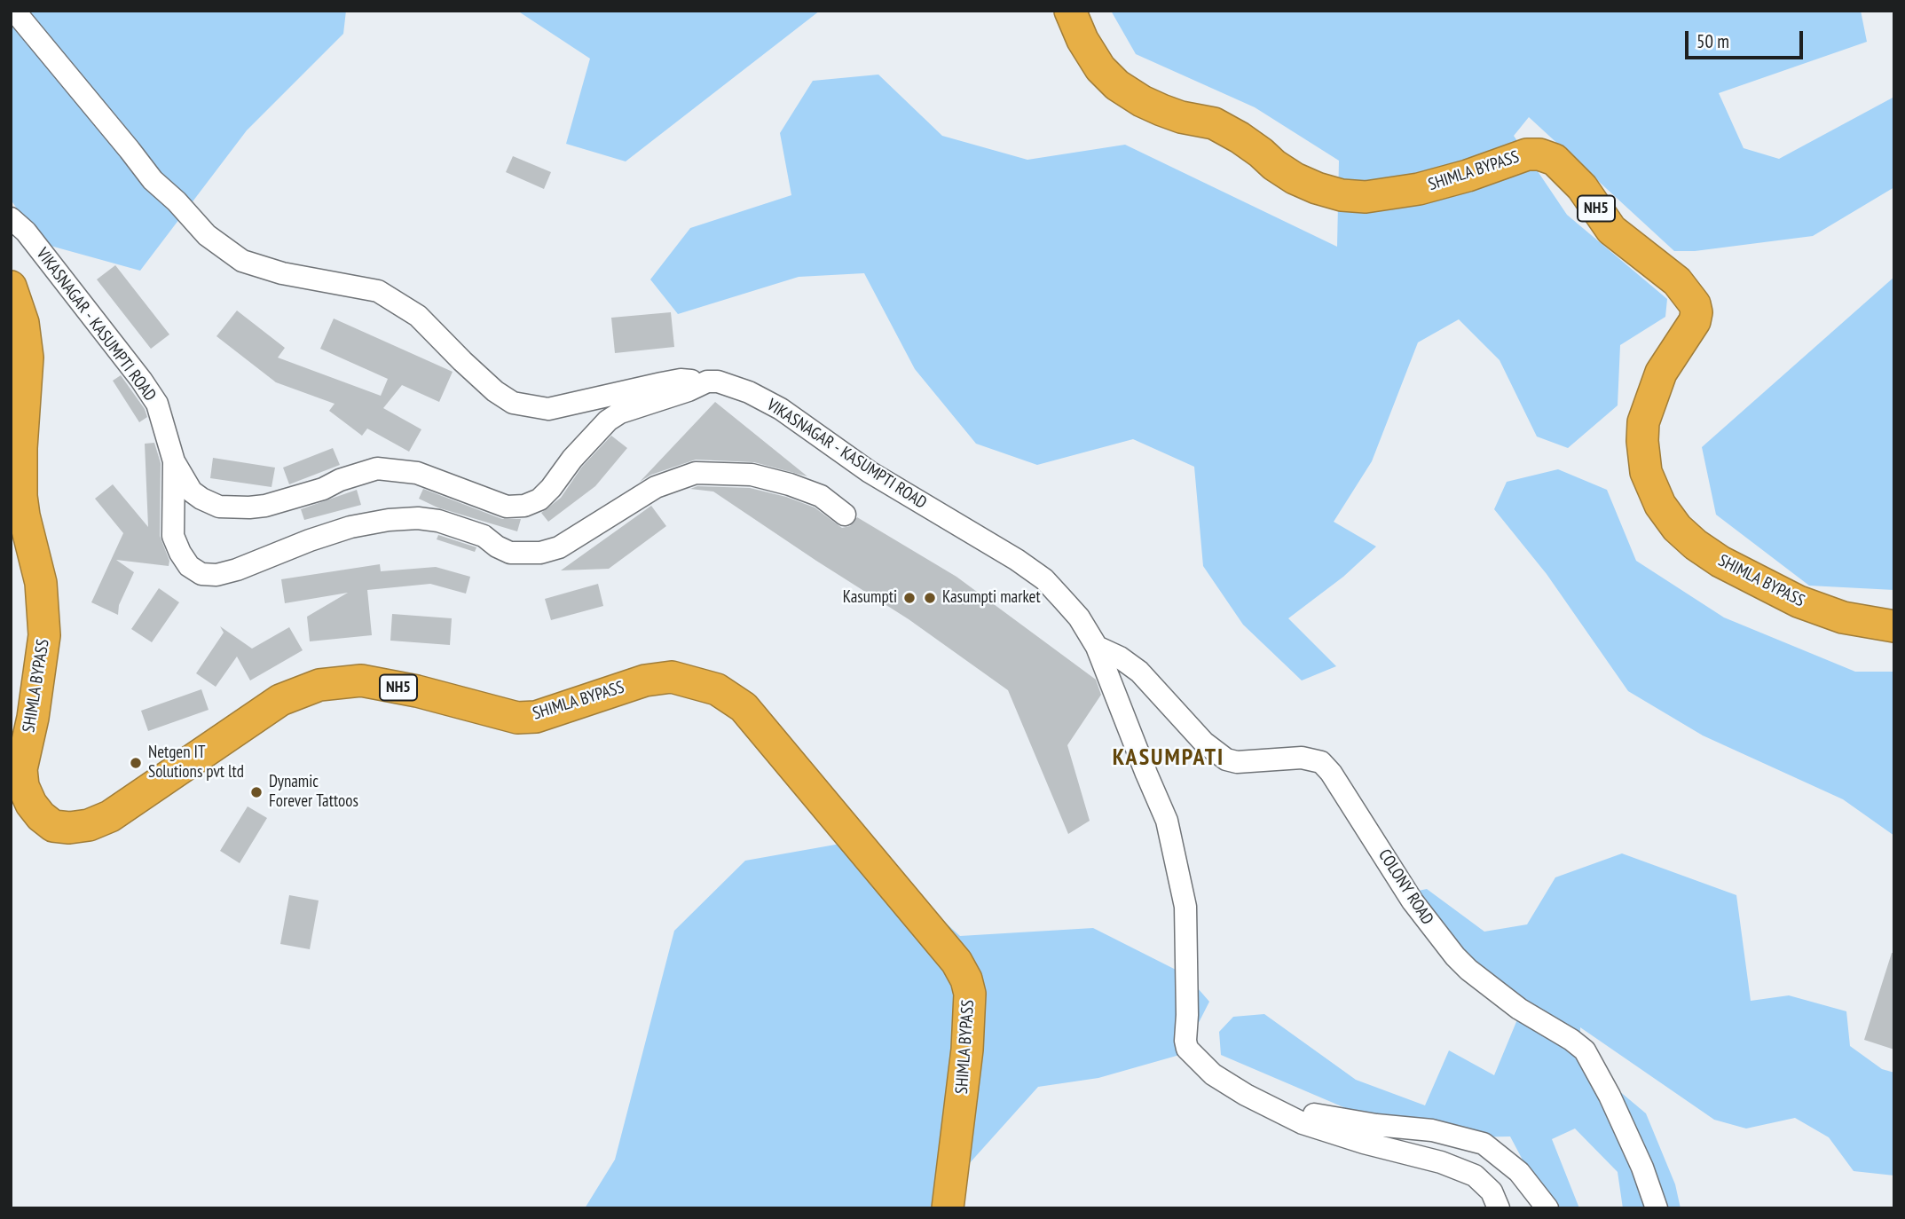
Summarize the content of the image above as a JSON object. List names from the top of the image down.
{
  "streets": {
    "highway": ["SHIMLA BYPASS", "NH5"],
    "street": ["VIKASNAGAR - KASUMPTI ROAD", "COLONY ROAD"]
  },
  "crossings": [
    ["VIKASNAGAR - KASUMPTI ROAD", "COLONY ROAD"]
  ],
  "districts": ["KASUMPATI"],
  "places": [
    "Kasumpti",
    "Kasumpti market",
    "Netgen IT Solutions pvt ltd",
    "Dynamic Forever Tattoos"
  ],
  "scale_bar": "50 m"
}
